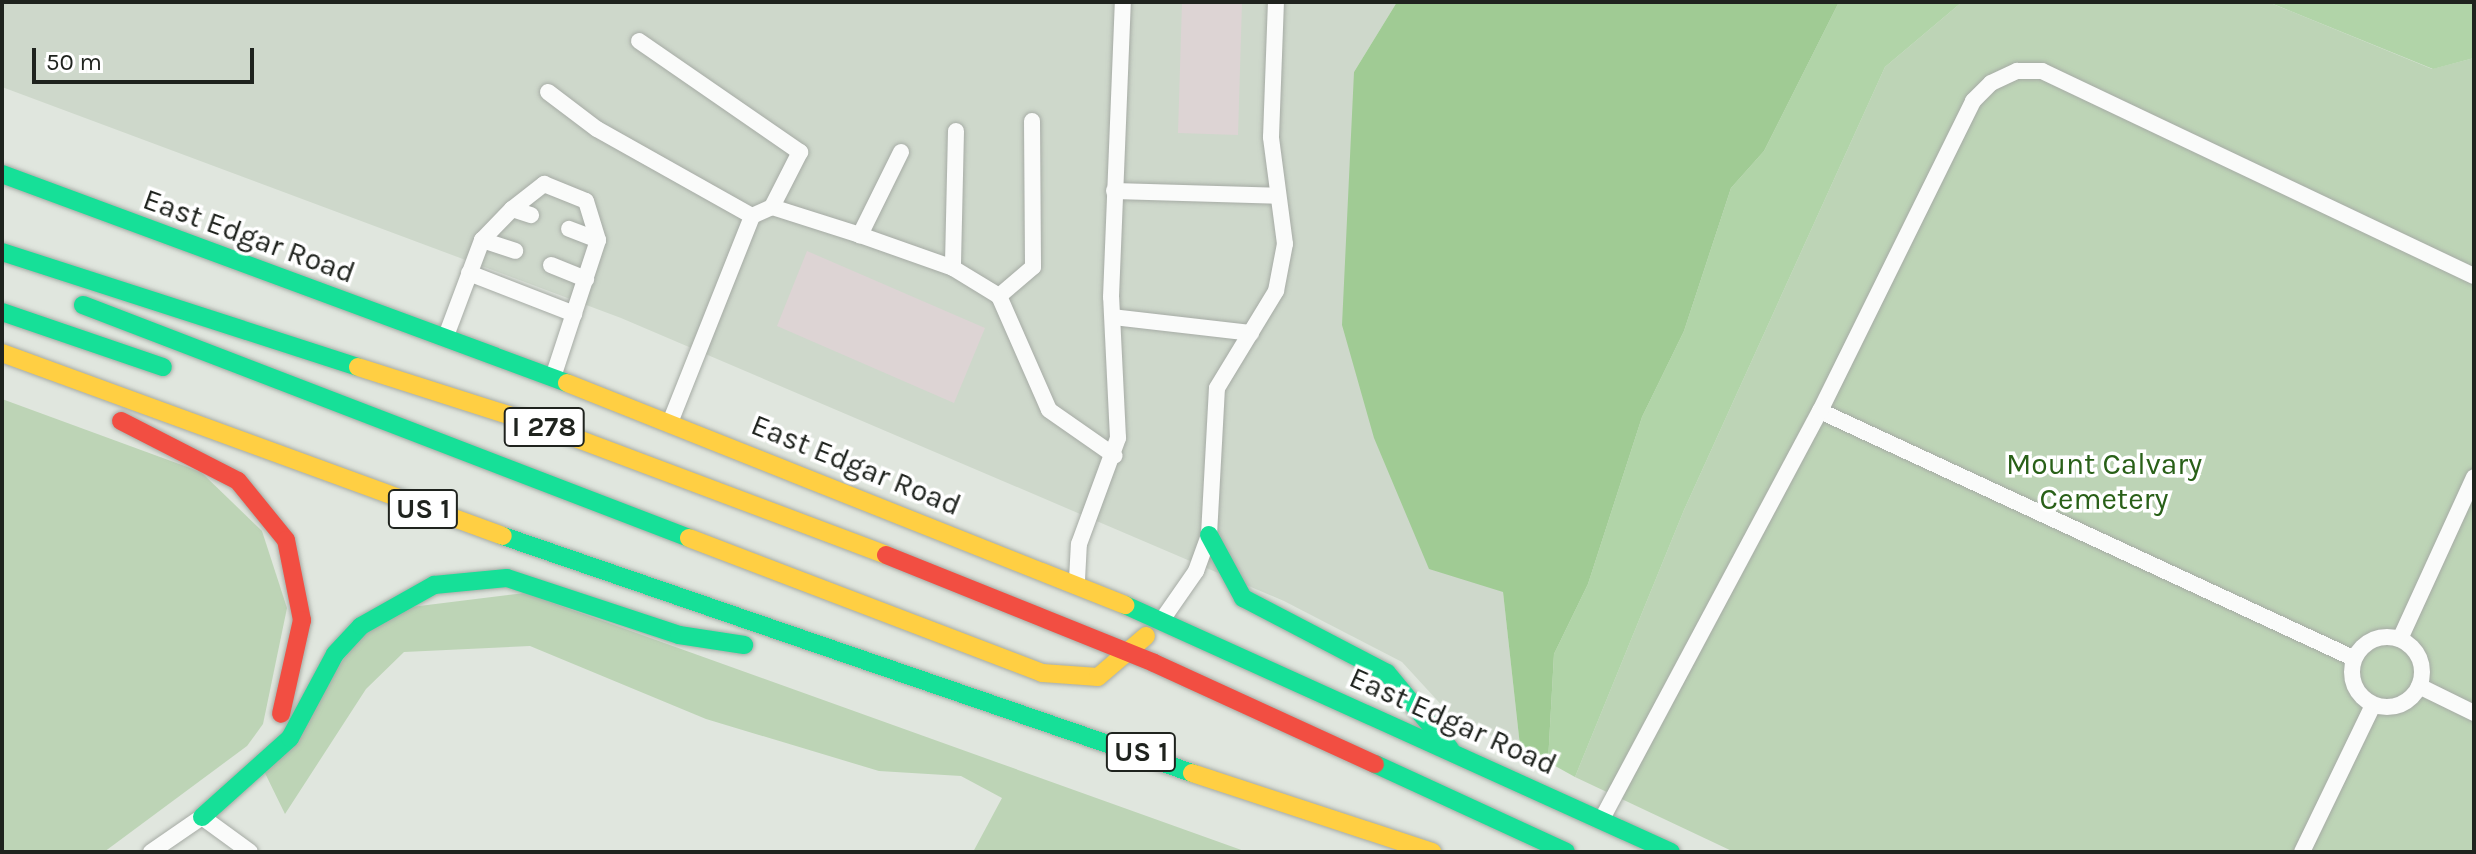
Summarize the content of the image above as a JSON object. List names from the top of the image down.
{
  "streets": {
    "highway": ["East Edgar Road", "I 278", "US 1"]
  },
  "parks": ["Mount Calvary Cemetery"],
  "scale_bar": "50 m"
}
